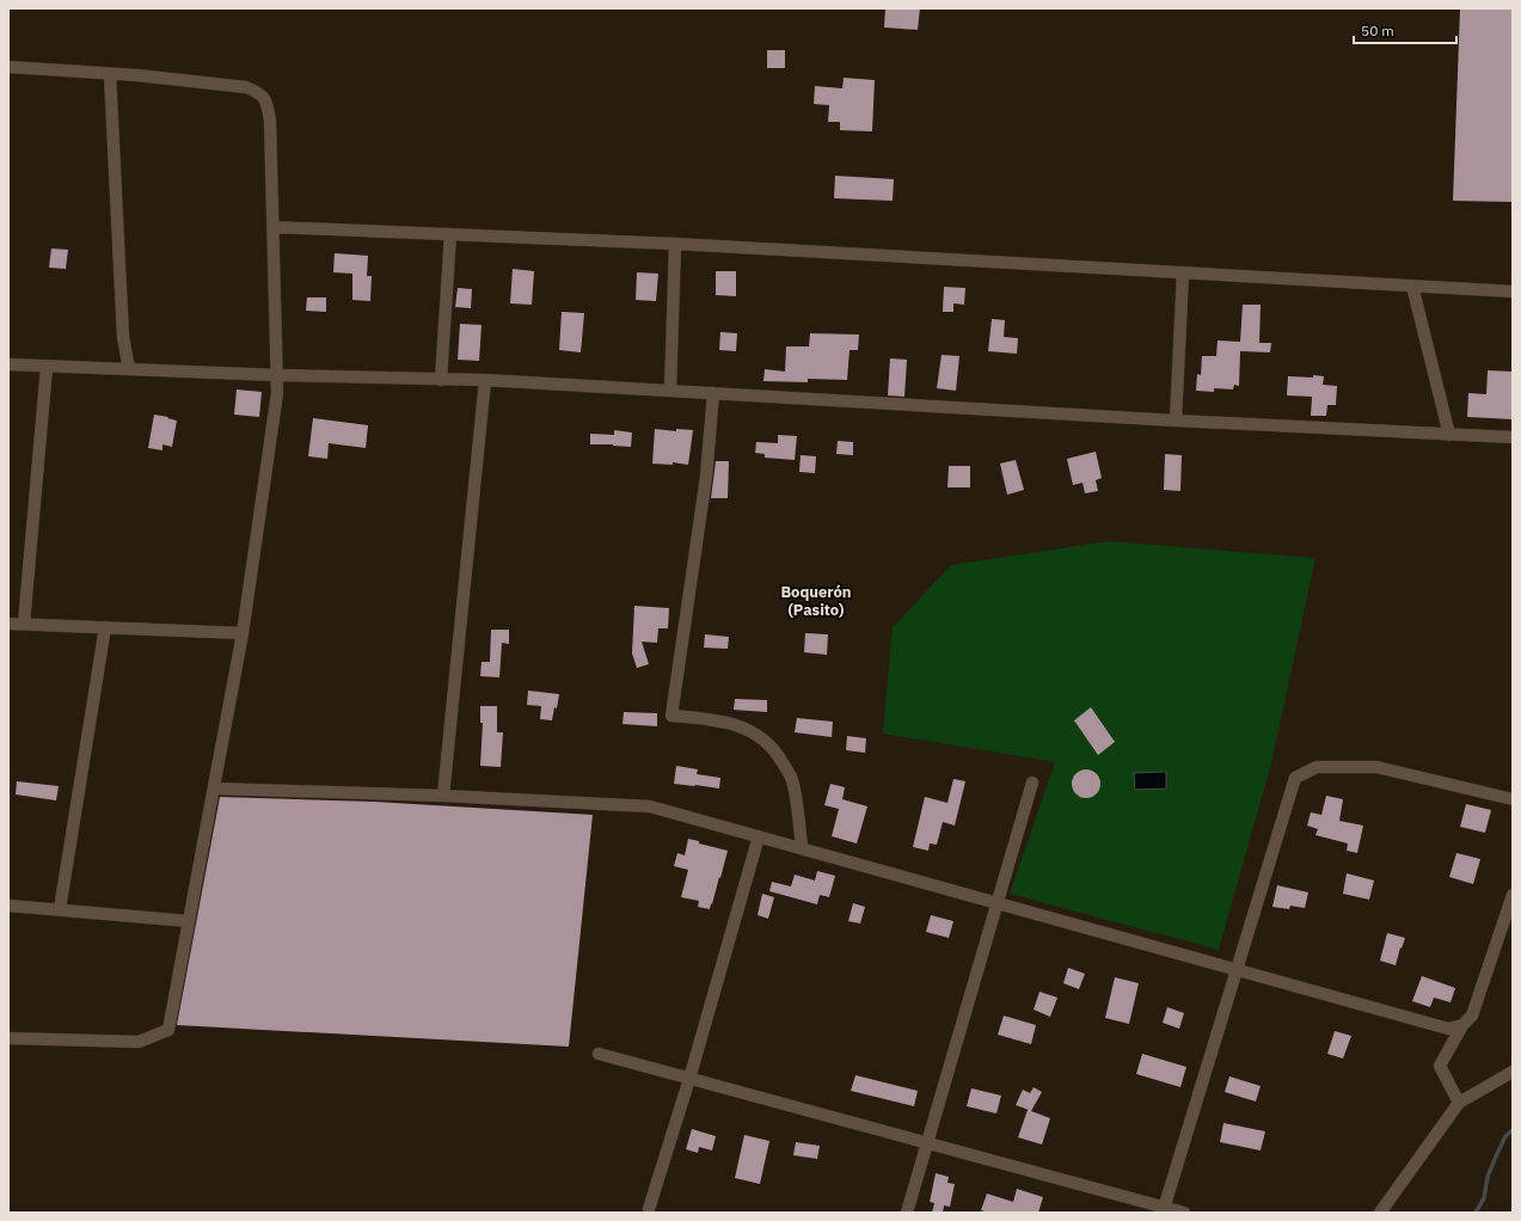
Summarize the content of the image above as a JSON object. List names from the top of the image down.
{
  "districts": ["Boquerón (Pasito)"],
  "scale_bar": "50 m"
}
